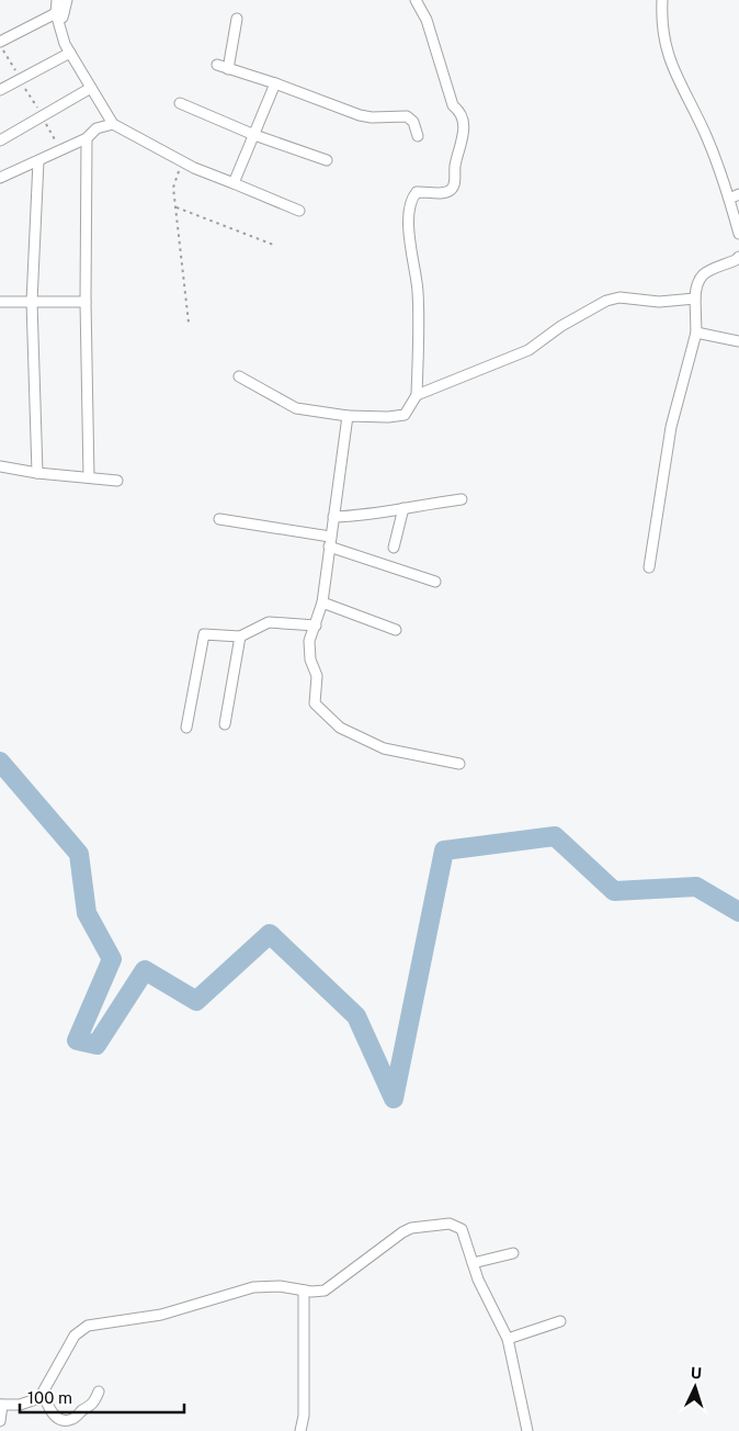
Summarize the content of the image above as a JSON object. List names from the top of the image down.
{
  "scale_bar": "100 m",
  "north": "top"
}
